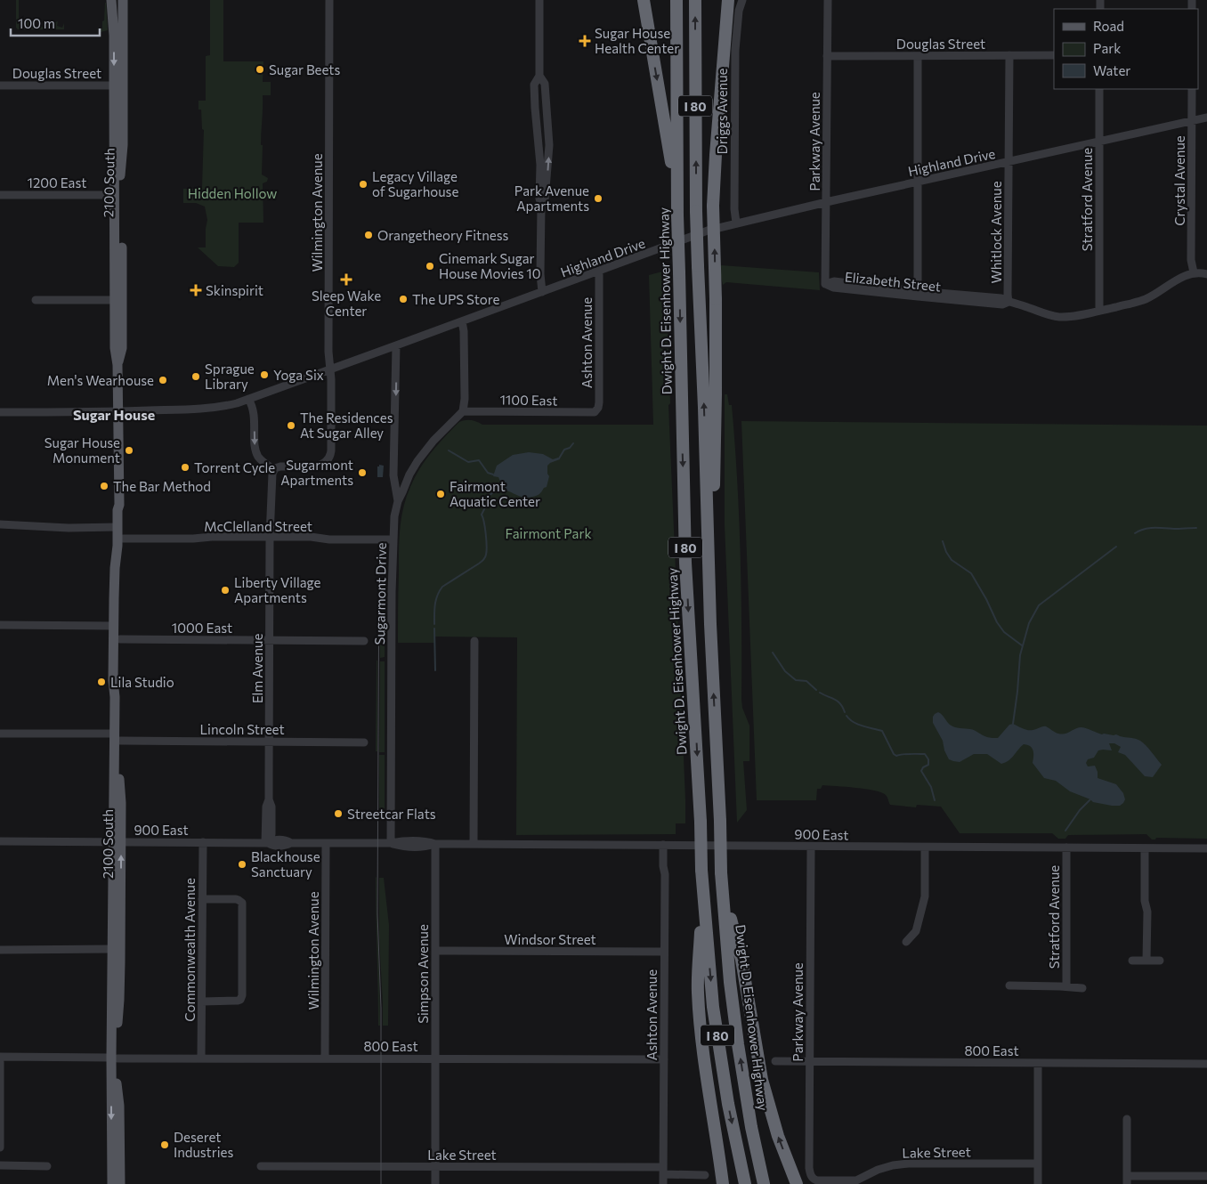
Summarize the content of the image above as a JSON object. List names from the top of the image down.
{
  "streets": {
    "highway": ["I 80", "Dwight D. Eisenhower Highway"],
    "main road": ["2100 South"],
    "street": [
      "Douglas Street",
      "Driggs Avenue",
      "Parkway Avenue",
      "Highland Drive",
      "Crystal Avenue",
      "1200 East",
      "Stratford Avenue",
      "Wilmington Avenue",
      "Whitlock Avenue",
      "Elizabeth Street",
      "Ashton Avenue",
      "1100 East",
      "McClelland Street",
      "Sugarmont Drive",
      "1000 East",
      "Elm Avenue",
      "Lincoln Street",
      "900 East",
      "Windsor Street",
      "Commonwealth Avenue",
      "Simpson Avenue",
      "800 East",
      "Lake Street"
    ]
  },
  "crossings": [
    ["Douglas Street", "Parkway Avenue"],
    ["Douglas Street", "2100 South"],
    ["Douglas Street", "Whitlock Avenue"],
    ["Driggs Avenue", "Highland Drive"],
    ["Parkway Avenue", "Highland Drive"],
    ["Parkway Avenue", "Elizabeth Street"],
    ["Parkway Avenue", "900 East"],
    ["Parkway Avenue", "800 East"],
    ["Parkway Avenue", "Lake Street"],
    ["Highland Drive", "Crystal Avenue"],
    ["Highland Drive", "2100 South"],
    ["Highland Drive", "Stratford Avenue"],
    ["Highland Drive", "Wilmington Avenue"],
    ["Highland Drive", "Whitlock Avenue"],
    ["Highland Drive", "Ashton Avenue"],
    ["Highland Drive", "Sugarmont Drive"],
    ["Crystal Avenue", "Elizabeth Street"],
    ["1200 East", "2100 South"],
    ["2100 South", "McClelland Street"],
    ["2100 South", "1000 East"],
    ["2100 South", "Lincoln Street"],
    ["2100 South", "900 East"],
    ["2100 South", "800 East"],
    ["Stratford Avenue", "Elizabeth Street"],
    ["Stratford Avenue", "900 East"],
    ["Wilmington Avenue", "900 East"],
    ["Wilmington Avenue", "800 East"],
    ["Whitlock Avenue", "Elizabeth Street"],
    ["Ashton Avenue", "1100 East"],
    ["Ashton Avenue", "900 East"],
    ["Ashton Avenue", "Windsor Street"],
    ["Ashton Avenue", "800 East"],
    ["Ashton Avenue", "Lake Street"],
    ["McClelland Street", "Sugarmont Drive"],
    ["McClelland Street", "Elm Avenue"],
    ["Sugarmont Drive", "900 East"],
    ["1000 East", "Elm Avenue"],
    ["Elm Avenue", "Lincoln Street"],
    ["Elm Avenue", "900 East"],
    ["900 East", "Commonwealth Avenue"],
    ["900 East", "Simpson Avenue"],
    ["Windsor Street", "Simpson Avenue"],
    ["Commonwealth Avenue", "800 East"],
    ["Simpson Avenue", "800 East"],
    ["Simpson Avenue", "Lake Street"]
  ],
  "districts": ["Sugar House"],
  "parks": ["Hidden Hollow", "Fairmont Park"],
  "places": {
    "health": ["Sugar House Health Center", "Sleep Wake Center", "Skinspirit"],
    "other": [
      "Sugar Beets",
      "Legacy Village of Sugarhouse",
      "Park Avenue Apartments",
      "Orangetheory Fitness",
      "Cinemark Sugar House Movies 10",
      "The UPS Store",
      "Yoga Six",
      "Sprague Library",
      "Men's Wearhouse",
      "The Residences At Sugar Alley",
      "Sugar House Monument",
      "Torrent Cycle",
      "Sugarmont Apartments",
      "The Bar Method",
      "Fairmont Aquatic Center",
      "Liberty Village Apartments",
      "Lila Studio",
      "Streetcar Flats",
      "Blackhouse Sanctuary",
      "Deseret Industries"
    ]
  },
  "legend": ["Road", "Park", "Water"],
  "scale_bar": "100 m"
}
